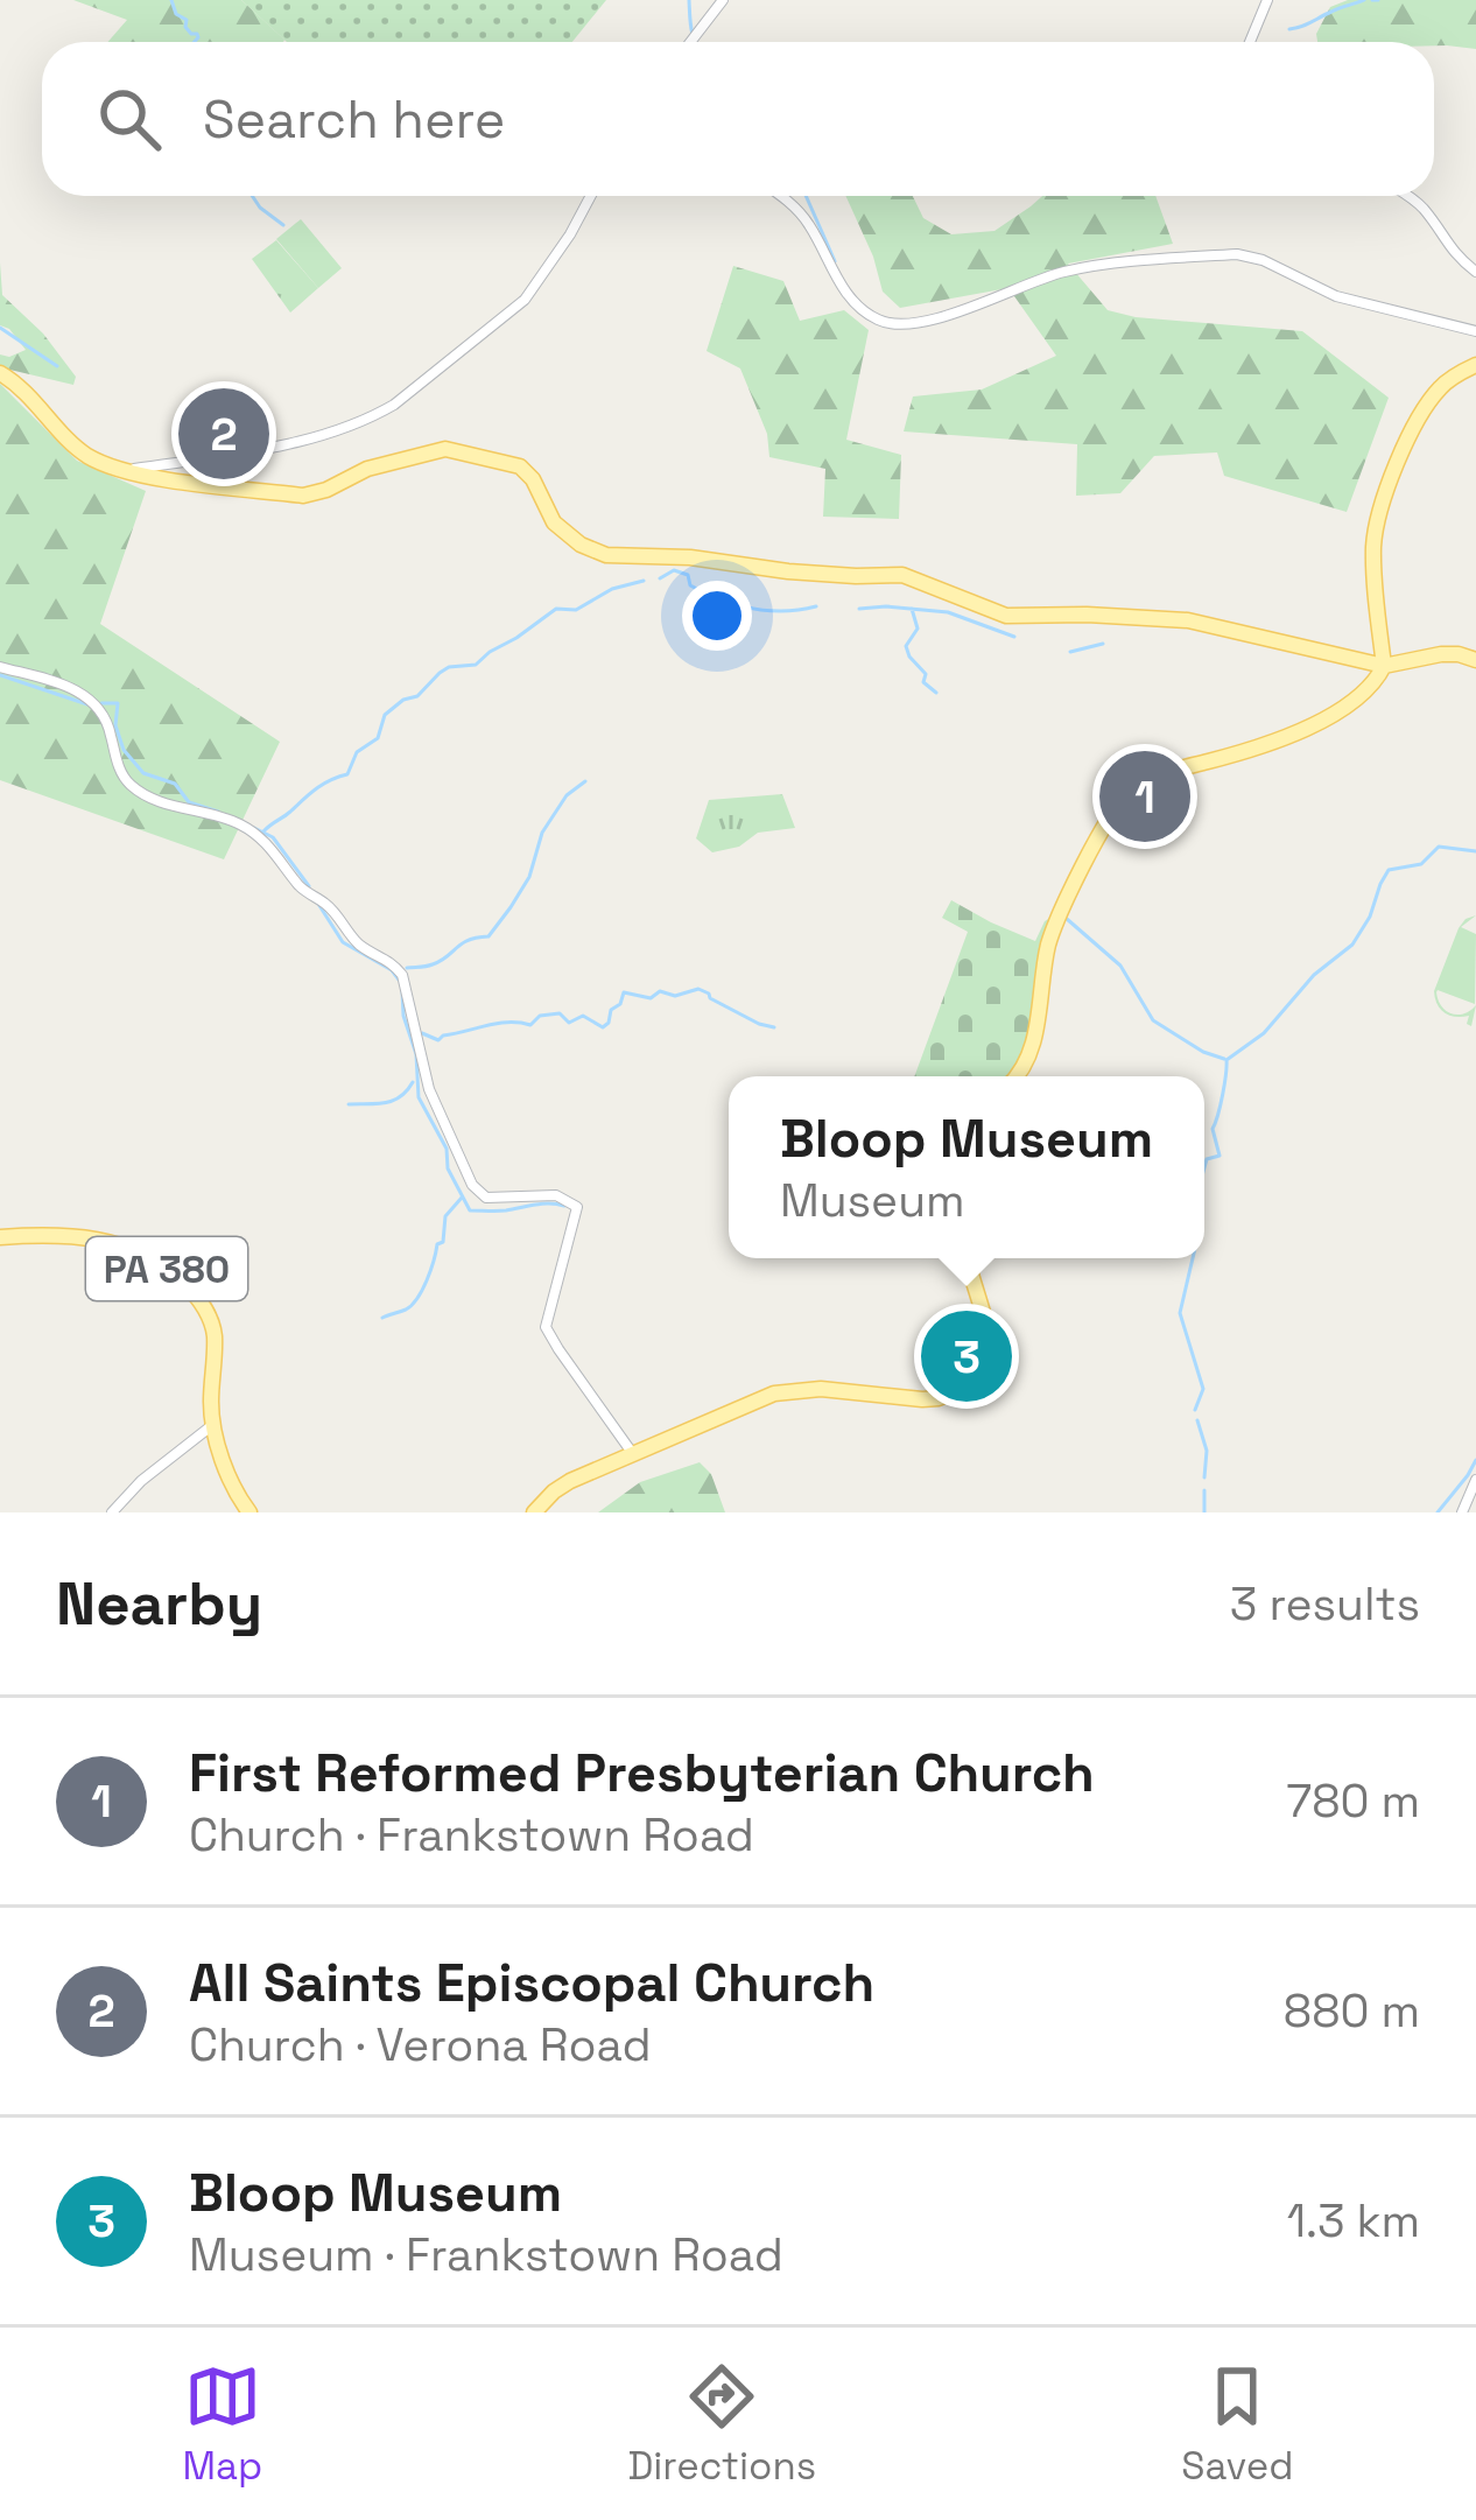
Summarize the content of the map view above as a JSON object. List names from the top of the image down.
{
  "streets": {
    "main road": ["PA 380"]
  },
  "page": {
    "search": "Search here",
    "pins": ["2", "1", "3"],
    "popup": ["Bloop Museum", "Museum"],
    "heading": ["Nearby", "3 results"],
    "list": [
      {
        "mark": "1",
        "name": "First Reformed Presbyterian Church",
        "note": "Church · Frankstown Road",
        "value": "780 m"
      },
      {
        "mark": "2",
        "name": "All Saints Episcopal Church",
        "note": "Church · Verona Road",
        "value": "880 m"
      },
      {
        "mark": "3",
        "name": "Bloop Museum",
        "note": "Museum · Frankstown Road",
        "value": "1.3 km"
      }
    ],
    "nav": ["Map", "Directions", "Saved"]
  }
}
